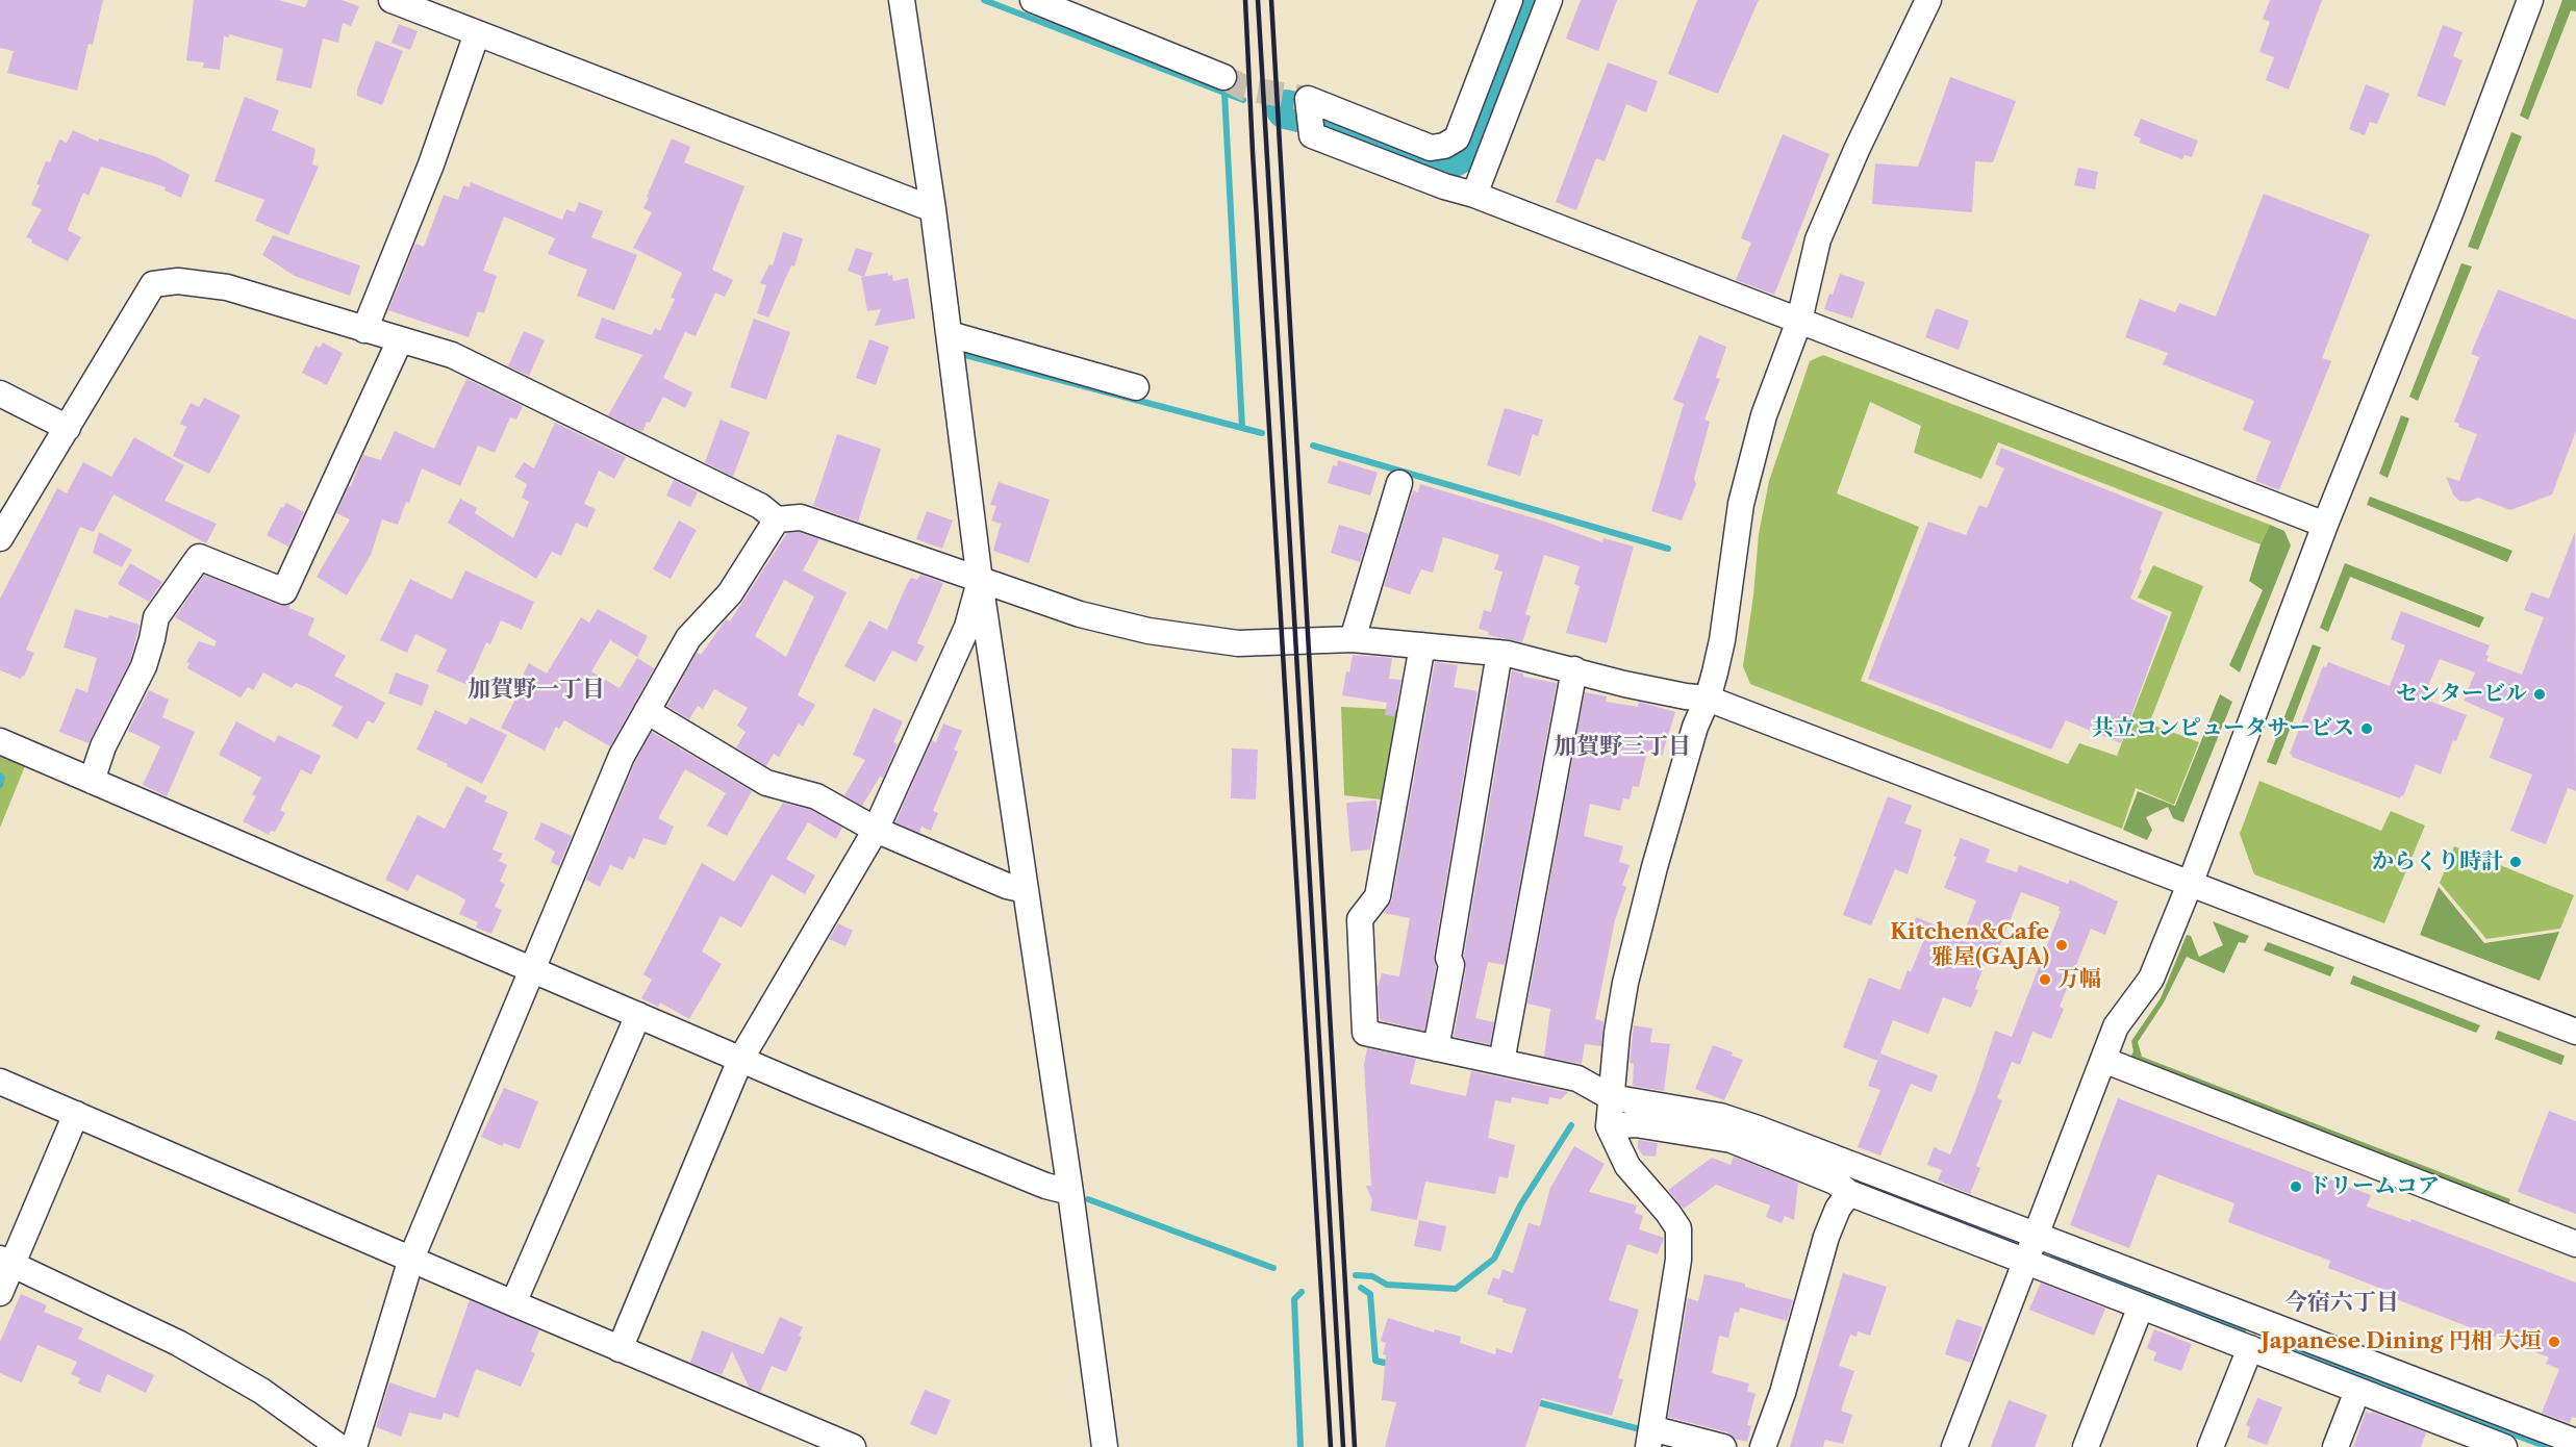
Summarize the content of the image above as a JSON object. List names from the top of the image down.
{
  "districts": ["加賀野一丁目", "加賀野三丁目", "今宿六丁目"],
  "places": [
    "センタービル",
    "共立コンピュータサービス",
    "からくり時計",
    "Kitchen&Cafe 雅屋(GAJA)",
    "万幅",
    "ドリームコア",
    "Japanese Dining 円相 大垣"
  ]
}
